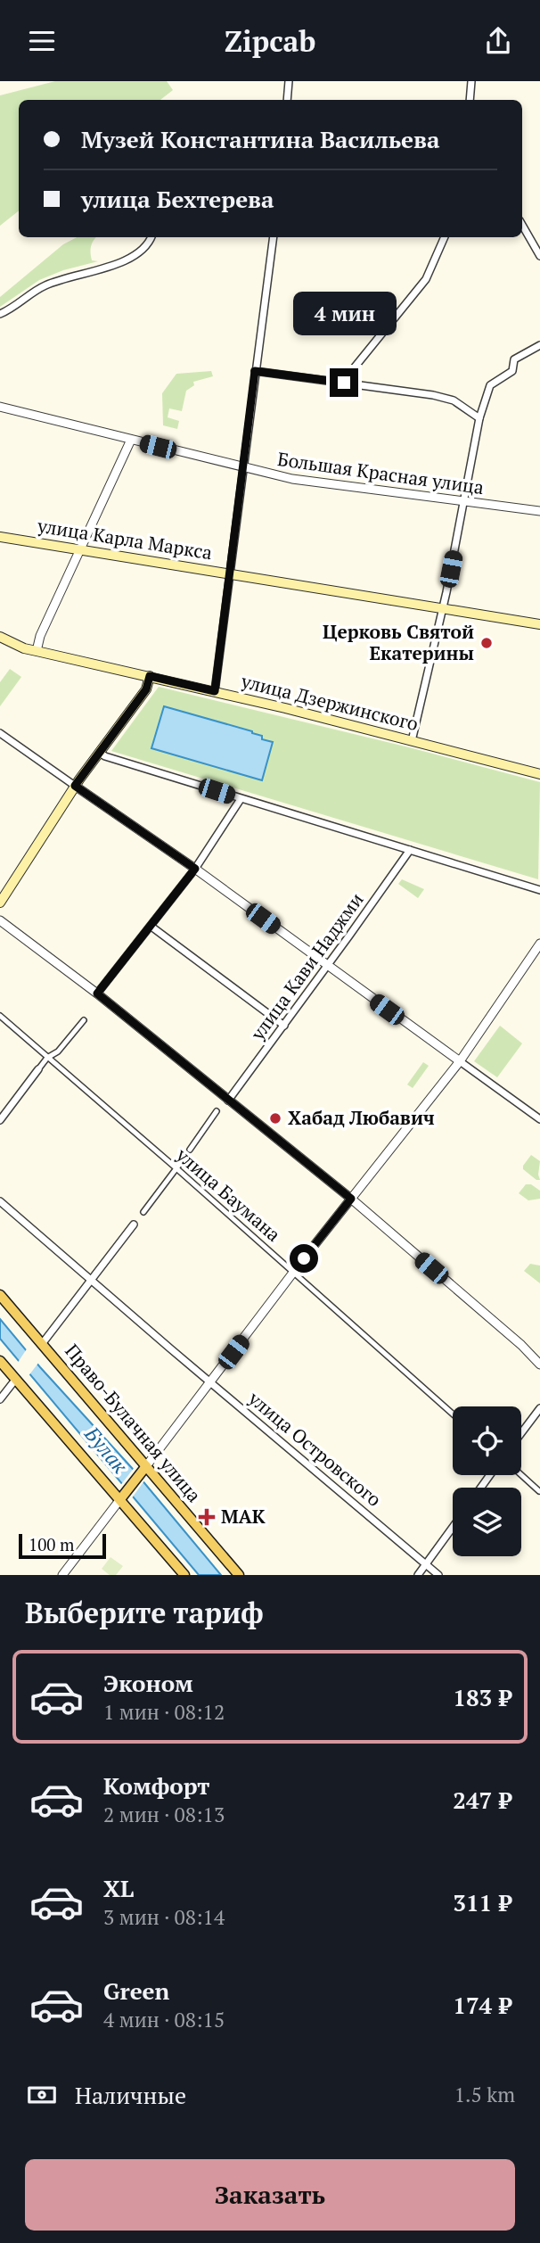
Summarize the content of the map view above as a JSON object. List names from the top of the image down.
{
  "streets": {
    "main road": ["улица Карла Маркса", "улица Дзержинского", "Право-Булачная улица"],
    "street": [
      "Большая Красная улица",
      "улица Кави Наджми",
      "улица Баумана",
      "улица Островского"
    ]
  },
  "water": ["Булак"],
  "places": {
    "other": ["Церковь Святой Екатерины", "Хабад Любавич"],
    "health": ["МАК"]
  },
  "scale_bar": "100 m",
  "page": {
    "header": "Zipcab",
    "banner": ["Музей Константина Васильева", "улица Бехтерева"],
    "bubble": "4 мин",
    "scale": "100 m",
    "heading": "Выберите тариф",
    "list": [
      {
        "name": "Эконом",
        "note": "1 мин · 08:12",
        "value": "183 ₽"
      },
      {
        "name": "Комфорт",
        "note": "2 мин · 08:13",
        "value": "247 ₽"
      },
      {
        "name": "XL",
        "note": "3 мин · 08:14",
        "value": "311 ₽"
      },
      {
        "name": "Green",
        "note": "4 мин · 08:15",
        "value": "174 ₽"
      }
    ],
    "pay": ["Наличные", "1.5 km"],
    "buttons": "Заказать"
  }
}
